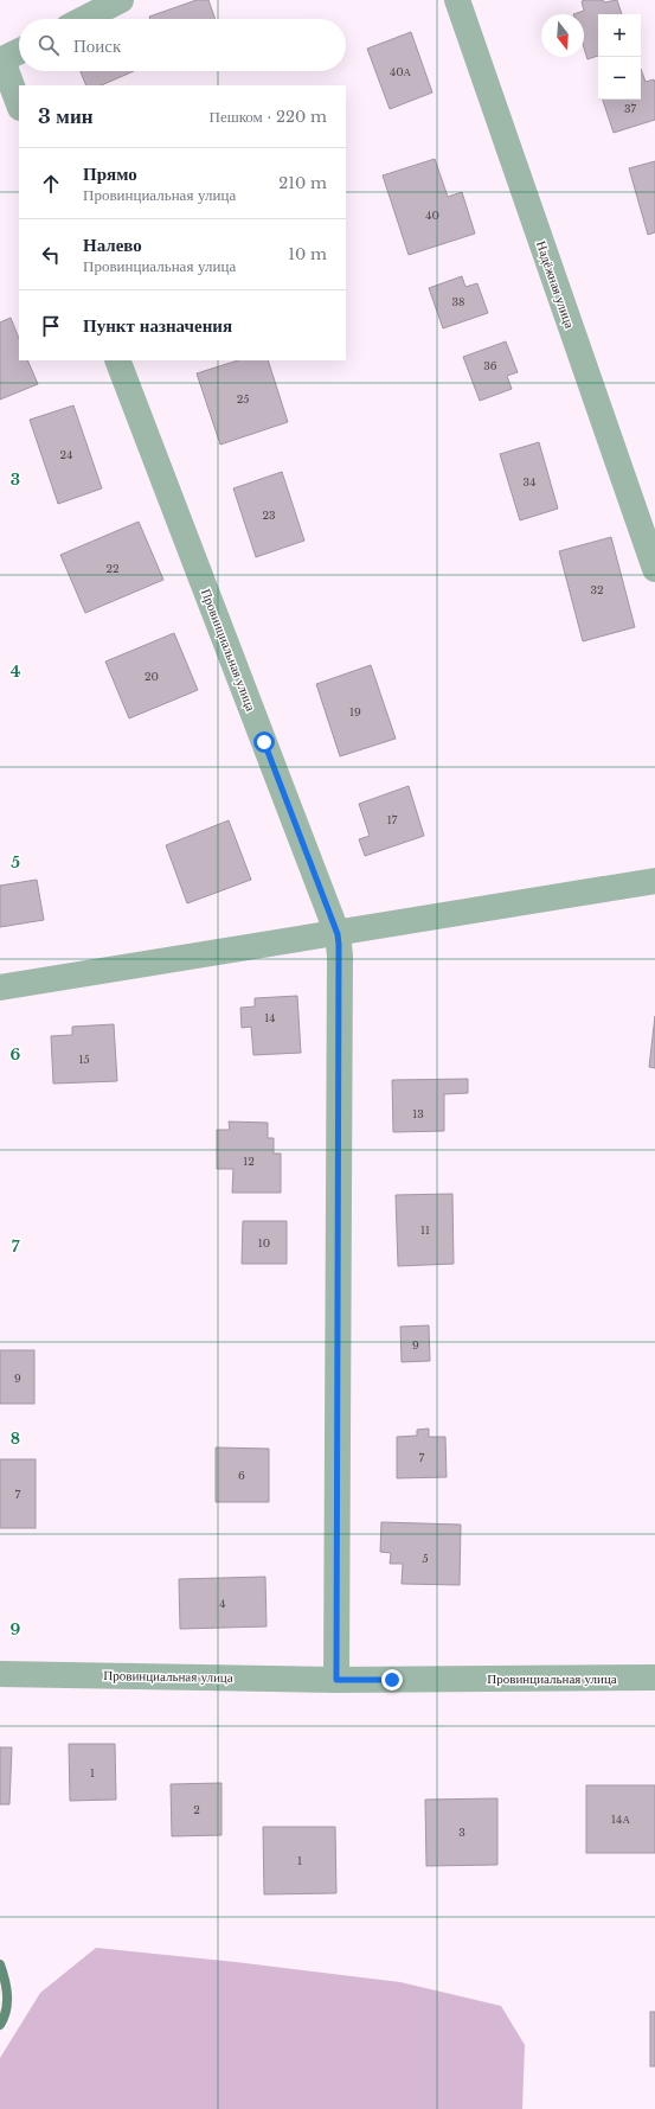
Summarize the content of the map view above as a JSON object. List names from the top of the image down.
{
  "streets": {
    "street": ["Надёжная улица", "Провинциальная улица"]
  },
  "house_numbers": [
    "40А",
    "37",
    "40",
    "38",
    "36",
    "25",
    "24",
    "34",
    "23",
    "22",
    "32",
    "20",
    "19",
    "17",
    "14",
    "15",
    "13",
    "12",
    "11",
    "10",
    "9",
    "9",
    "7",
    "6",
    "7",
    "5",
    "4",
    "1",
    "2",
    "14А",
    "3",
    "1"
  ],
  "north": "bottom",
  "page": {
    "map_buttons": ["+", "−"],
    "search": "Поиск",
    "heading": ["3 мин", "Пешком · 220 m"],
    "list": [
      ["Прямо", "Провинциальная улица", "210 m"],
      ["Налево", "Провинциальная улица", "10 m"],
      "Пункт назначения"
    ]
  },
  "grid": {
    "rows": [
      "3",
      "4",
      "5",
      "6",
      "7",
      "8",
      "9"
    ]
  }
}
